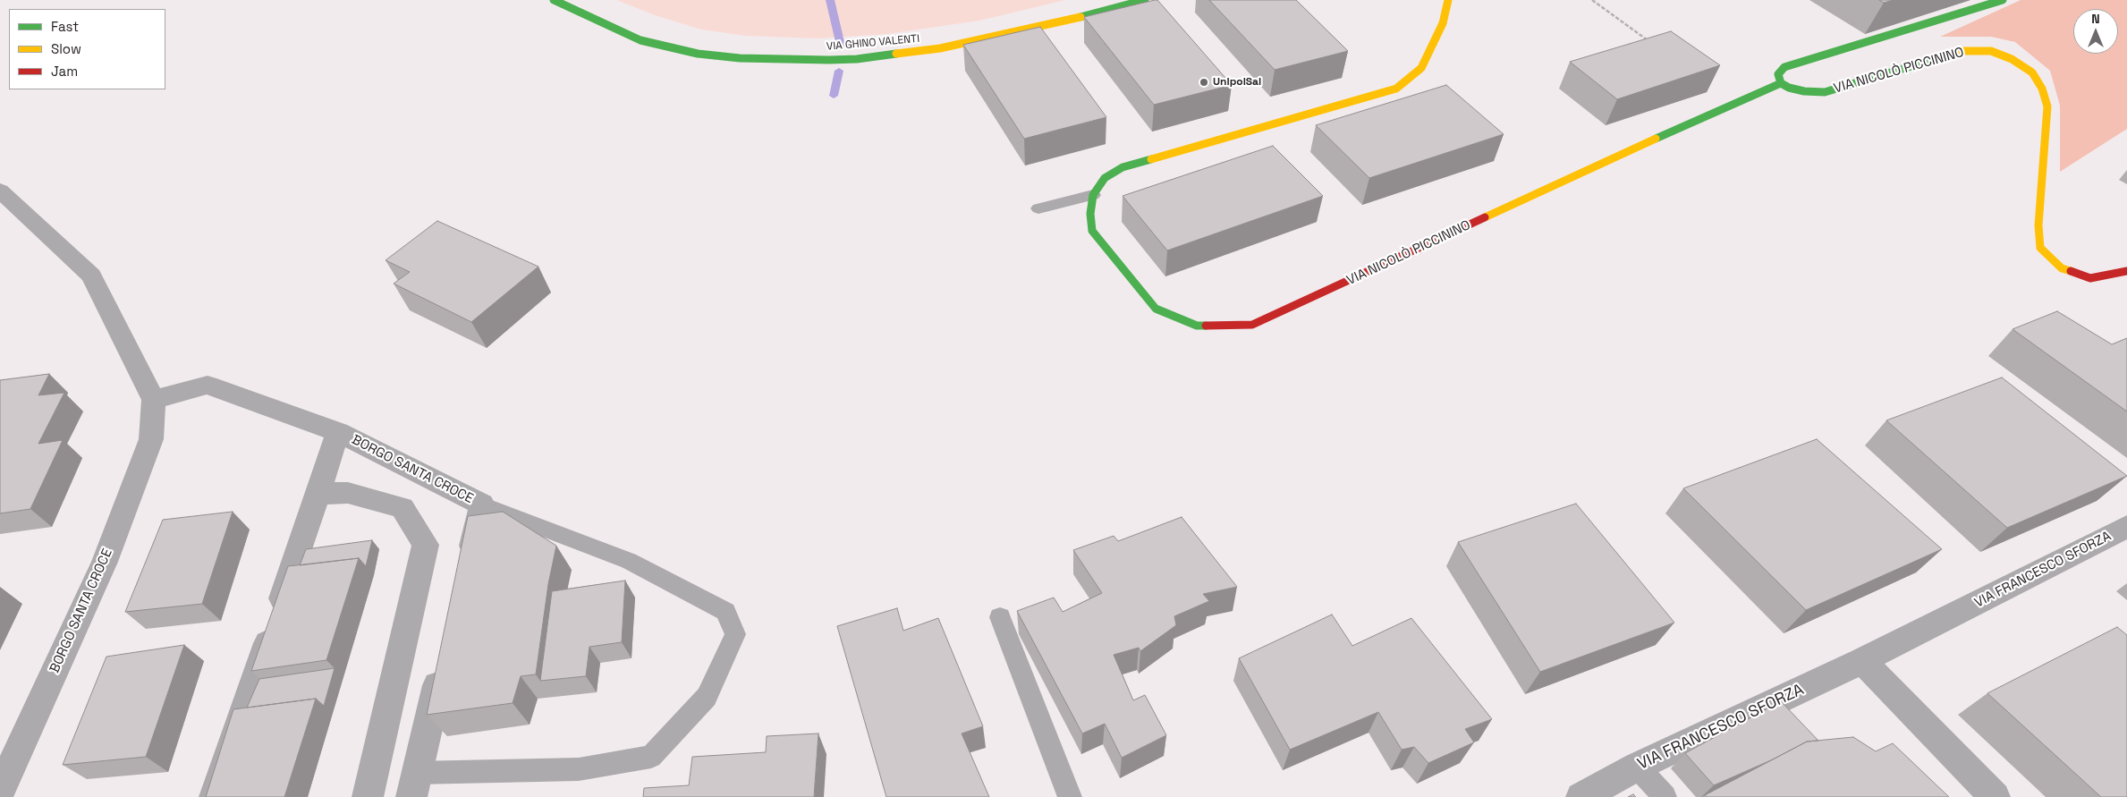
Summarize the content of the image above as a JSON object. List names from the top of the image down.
{
  "streets": {
    "street": [
      "VIA GHINO VALENTI",
      "VIA NICOLÒ PICCININO",
      "BORGO SANTA CROCE",
      "VIA FRANCESCO SFORZA"
    ]
  },
  "places": ["UnipolSai"],
  "legend": ["Fast", "Slow", "Jam"],
  "north": "top"
}
